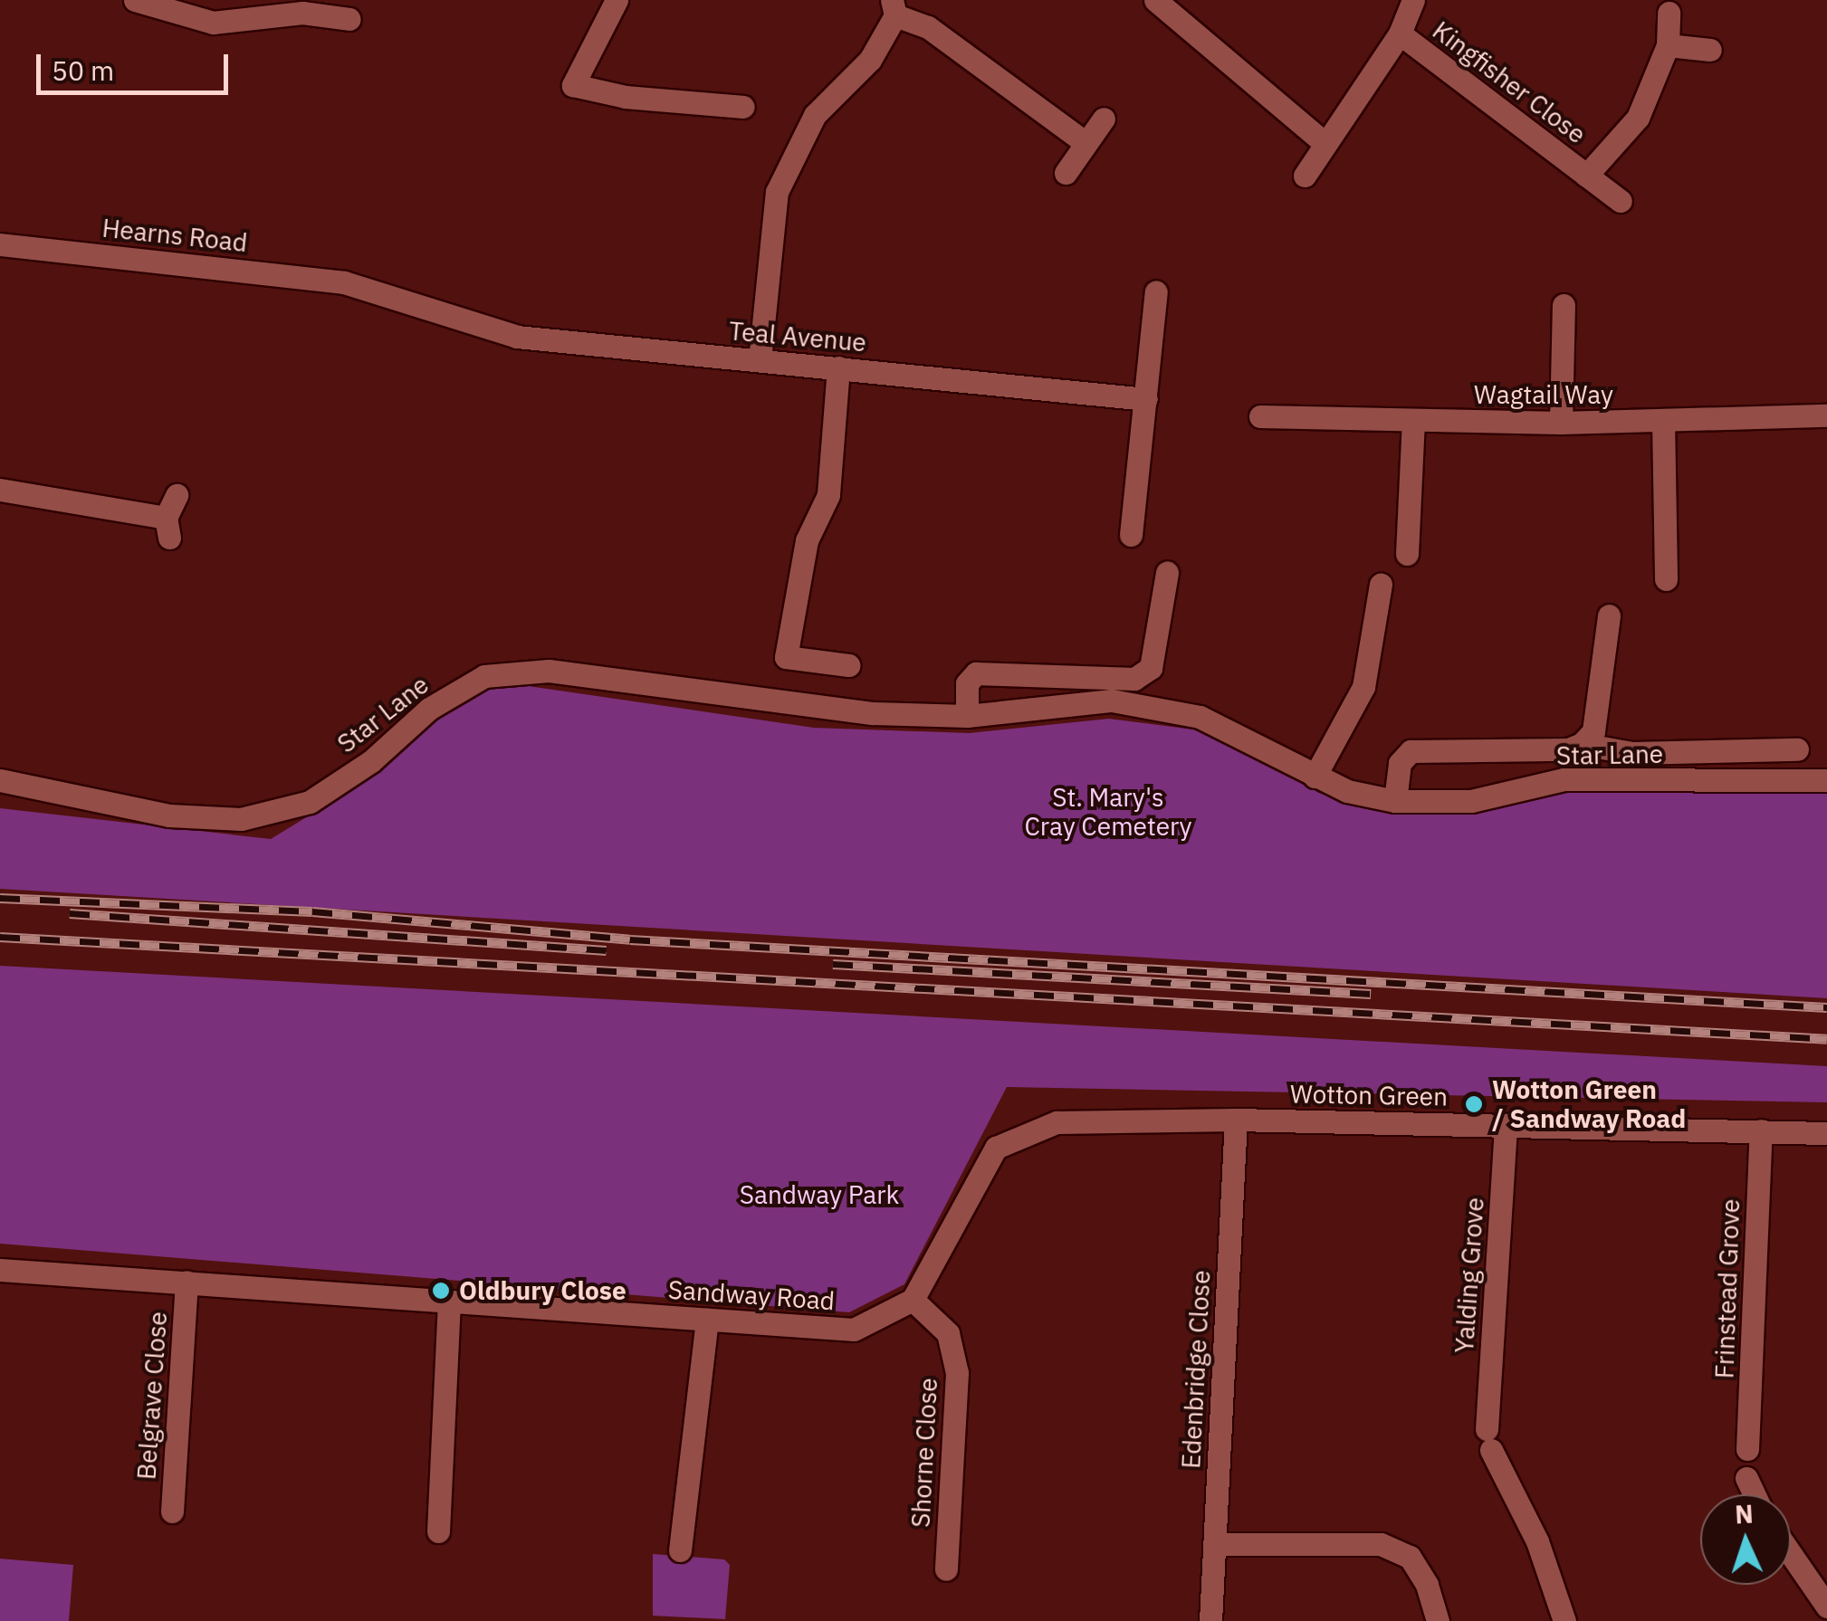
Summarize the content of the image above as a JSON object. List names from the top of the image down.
{
  "streets": {
    "street": [
      "Kingfisher Close",
      "Hearns Road",
      "Teal Avenue",
      "Wagtail Way",
      "Star Lane",
      "Wotton Green",
      "Yalding Grove",
      "Frinstead Grove",
      "Sandway Road",
      "Edenbridge Close",
      "Belgrave Close",
      "Shorne Close"
    ]
  },
  "crossings": [
    ["Hearns Road", "Teal Avenue"],
    ["Wotton Green", "Yalding Grove"],
    ["Wotton Green", "Frinstead Grove"],
    ["Wotton Green", "Edenbridge Close"],
    ["Sandway Road", "Belgrave Close"],
    ["Sandway Road", "Shorne Close"]
  ],
  "parks": ["St. Mary's Cray Cemetery", "Sandway Park"],
  "places": ["Wotton Green / Sandway Road", "Oldbury Close"],
  "scale_bar": "50 m",
  "north": "top"
}
